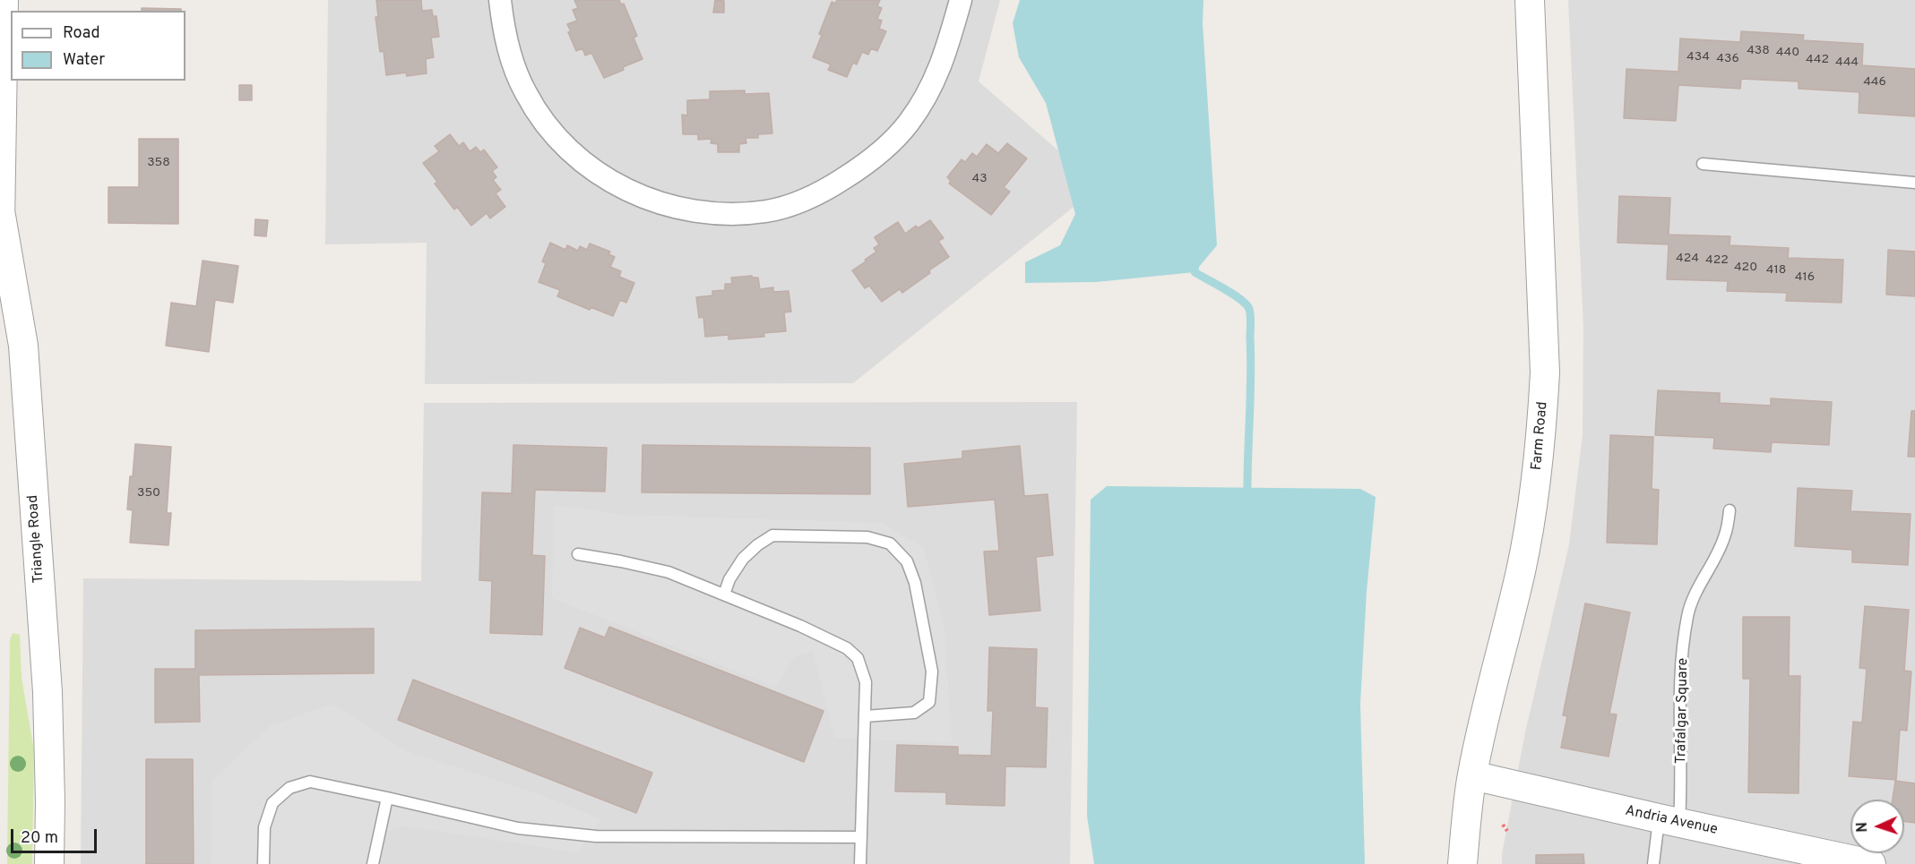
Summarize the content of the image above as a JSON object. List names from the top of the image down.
{
  "streets": {
    "street": ["Farm Road", "Triangle Road", "Andria Avenue"],
    "lane": ["Trafalgar Square"]
  },
  "crossings": [
    ["Farm Road", "Andria Avenue"],
    ["Trafalgar Square", "Andria Avenue"]
  ],
  "house_numbers": [
    "438",
    "440",
    "434",
    "436",
    "442",
    "444",
    "446",
    "358",
    "43",
    "424",
    "422",
    "420",
    "418",
    "416",
    "350"
  ],
  "legend": ["Road", "Water"],
  "scale_bar": "20 m",
  "north": "left"
}
